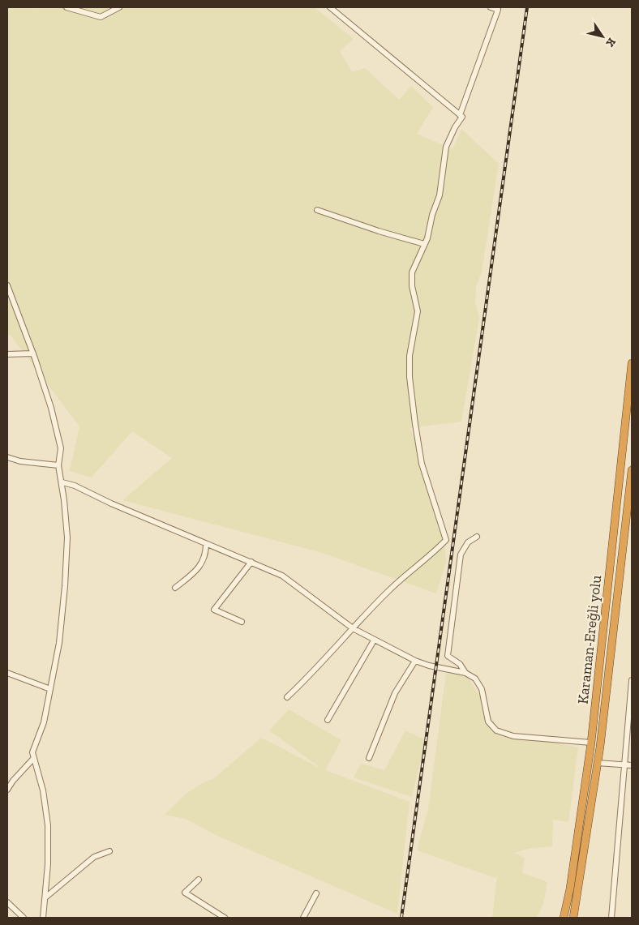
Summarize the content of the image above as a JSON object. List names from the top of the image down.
{
  "streets": {
    "highway": ["Karaman-Ereğli yolu"]
  },
  "north": "bottom right"
}
